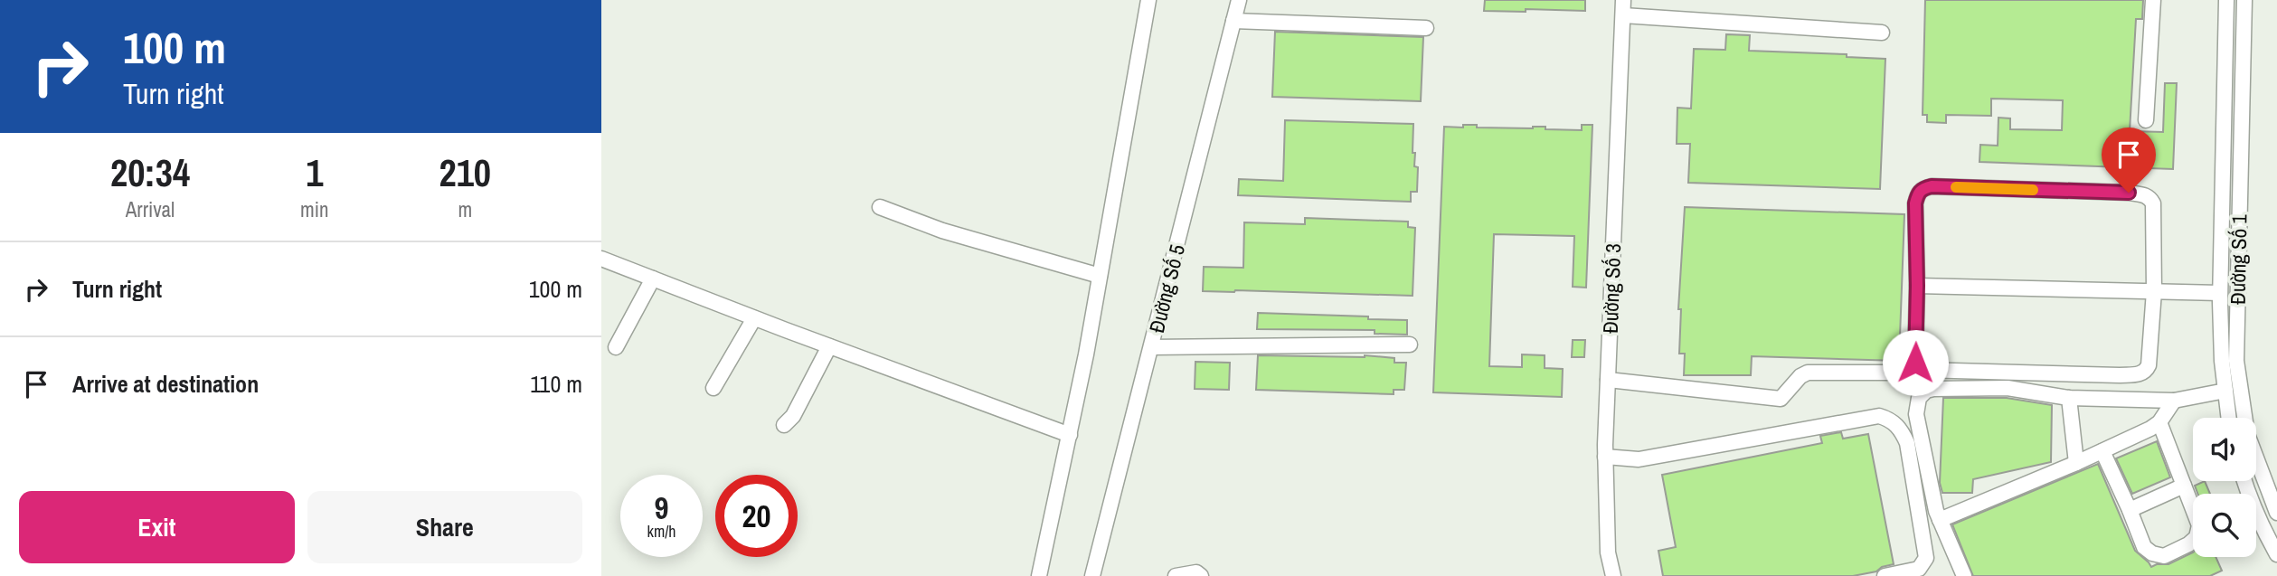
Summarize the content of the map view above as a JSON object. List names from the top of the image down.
{
  "streets": {
    "street": ["Đường Số 1", "Đường Số 5", "Đường Số 3"]
  },
  "page": {
    "turn": ["100 m", "Turn right"],
    "eta": [
      "20:34",
      "Arrival",
      "1",
      "min",
      "210",
      "m"
    ],
    "list": [
      {
        "name": "Turn right",
        "value": "100 m"
      },
      {
        "name": "Arrive at destination",
        "value": "110 m"
      }
    ],
    "speed": "9 km/h",
    "limit": "20",
    "buttons": ["Exit", "Share"]
  }
}
